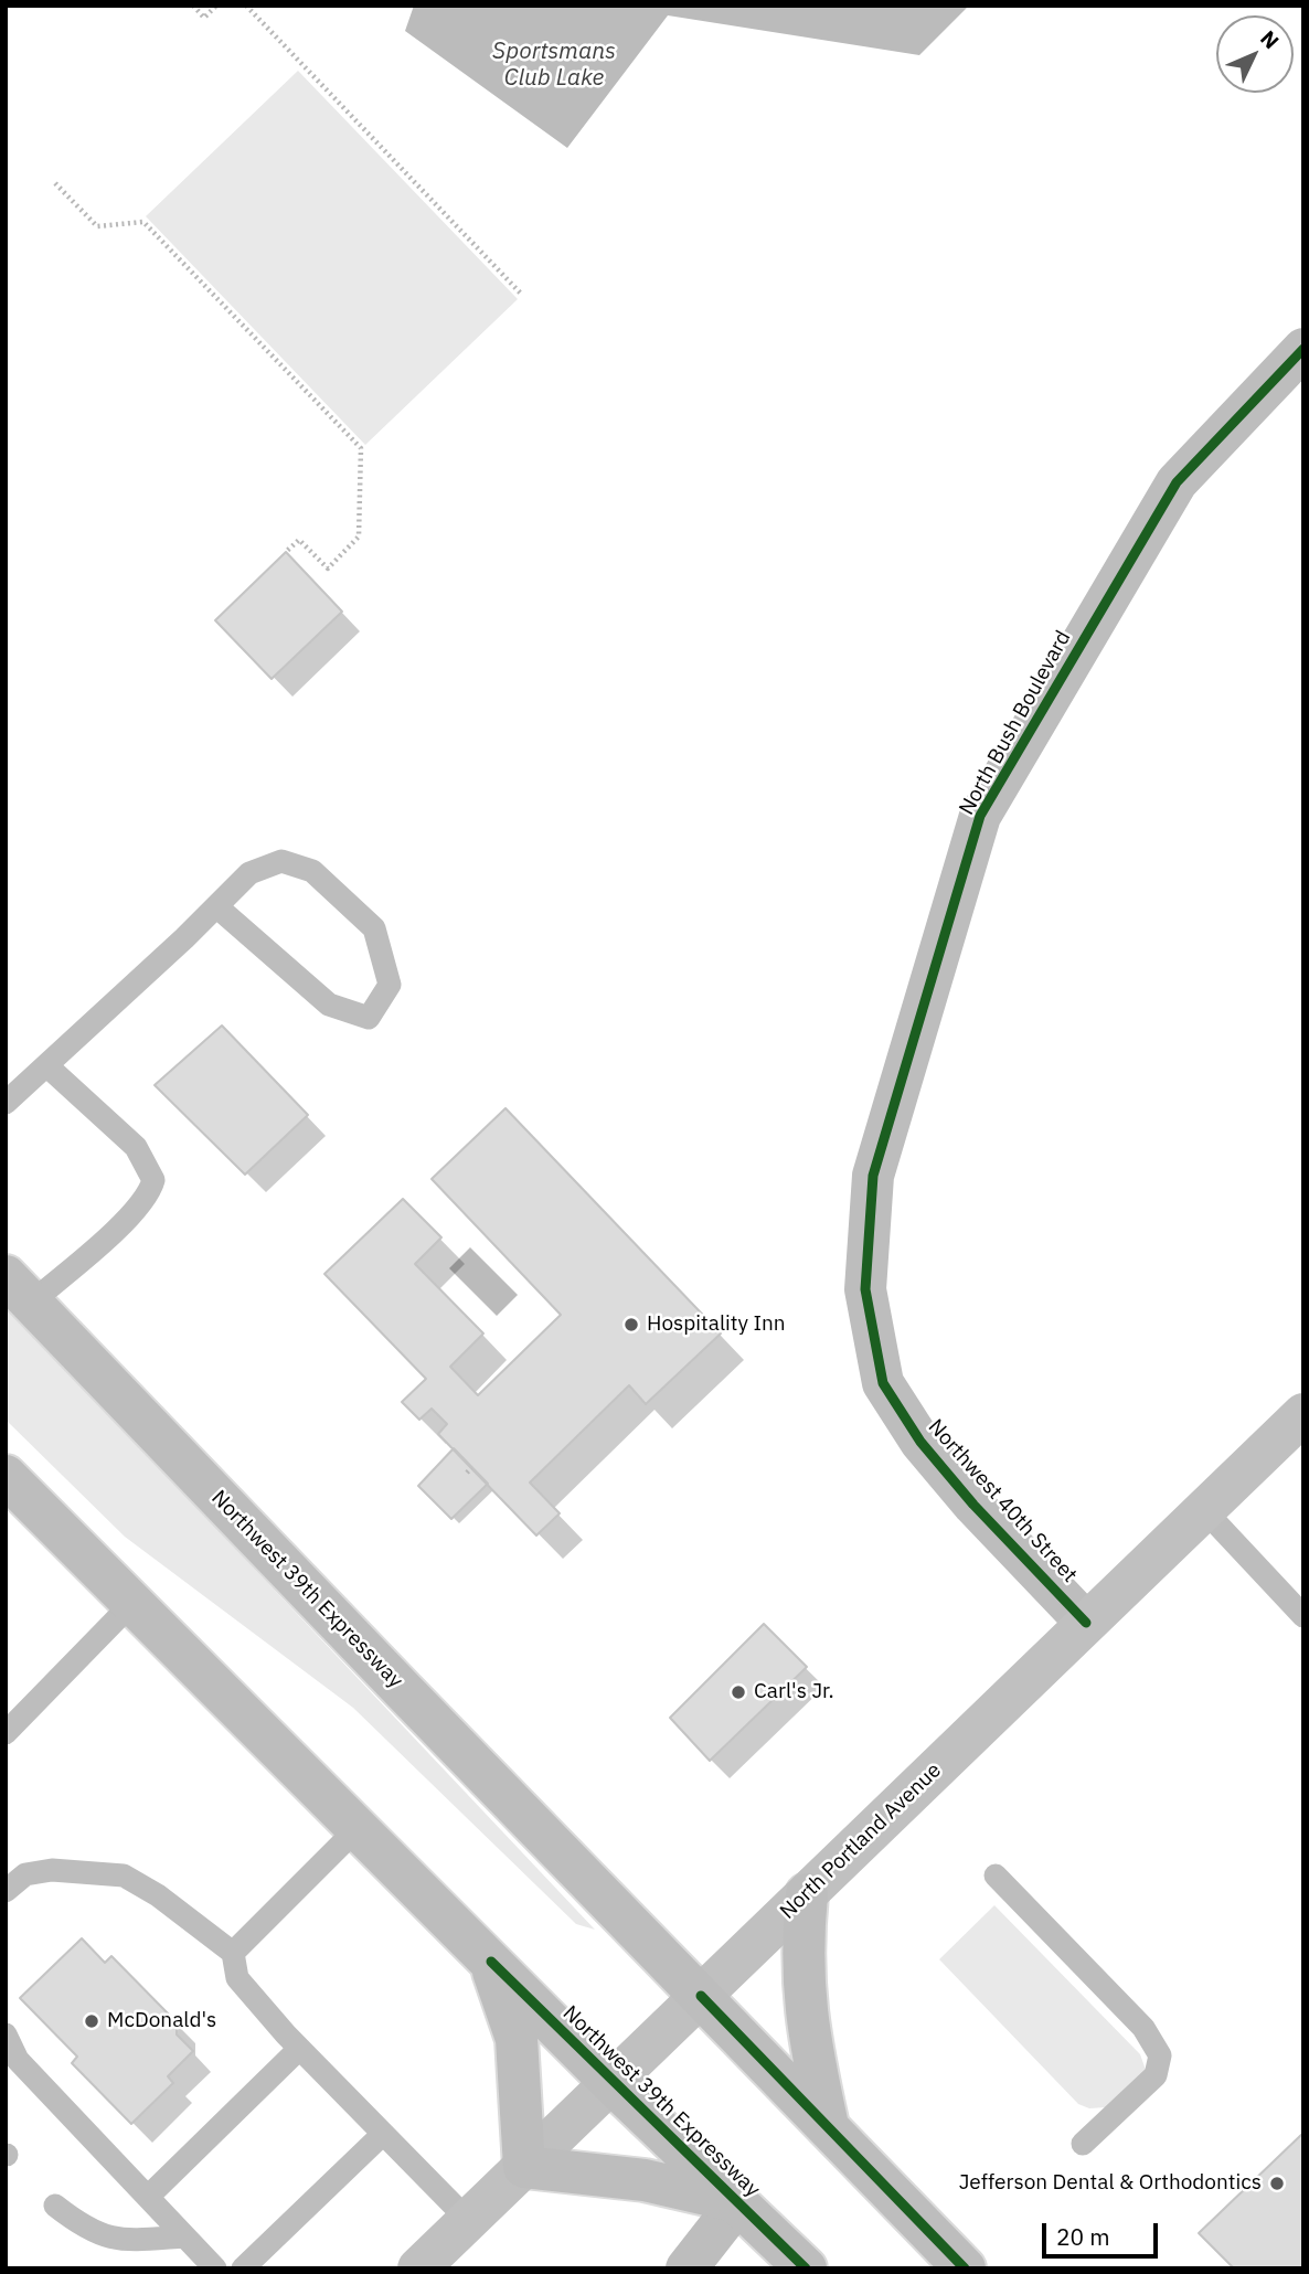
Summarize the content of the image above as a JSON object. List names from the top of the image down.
{
  "streets": {
    "main road": [
      "North Bush Boulevard",
      "Northwest 40th Street",
      "Northwest 39th Expressway",
      "North Portland Avenue"
    ]
  },
  "crossings": [
    ["North Bush Boulevard", "Northwest 40th Street"],
    ["Northwest 40th Street", "North Portland Avenue"],
    ["Northwest 39th Expressway", "North Portland Avenue"]
  ],
  "water": ["Sportsmans Club Lake"],
  "places": [
    "Hospitality Inn",
    "Carl's Jr.",
    "McDonald's",
    "Jefferson Dental & Orthodontics"
  ],
  "scale_bar": "20 m",
  "north": "top right"
}
